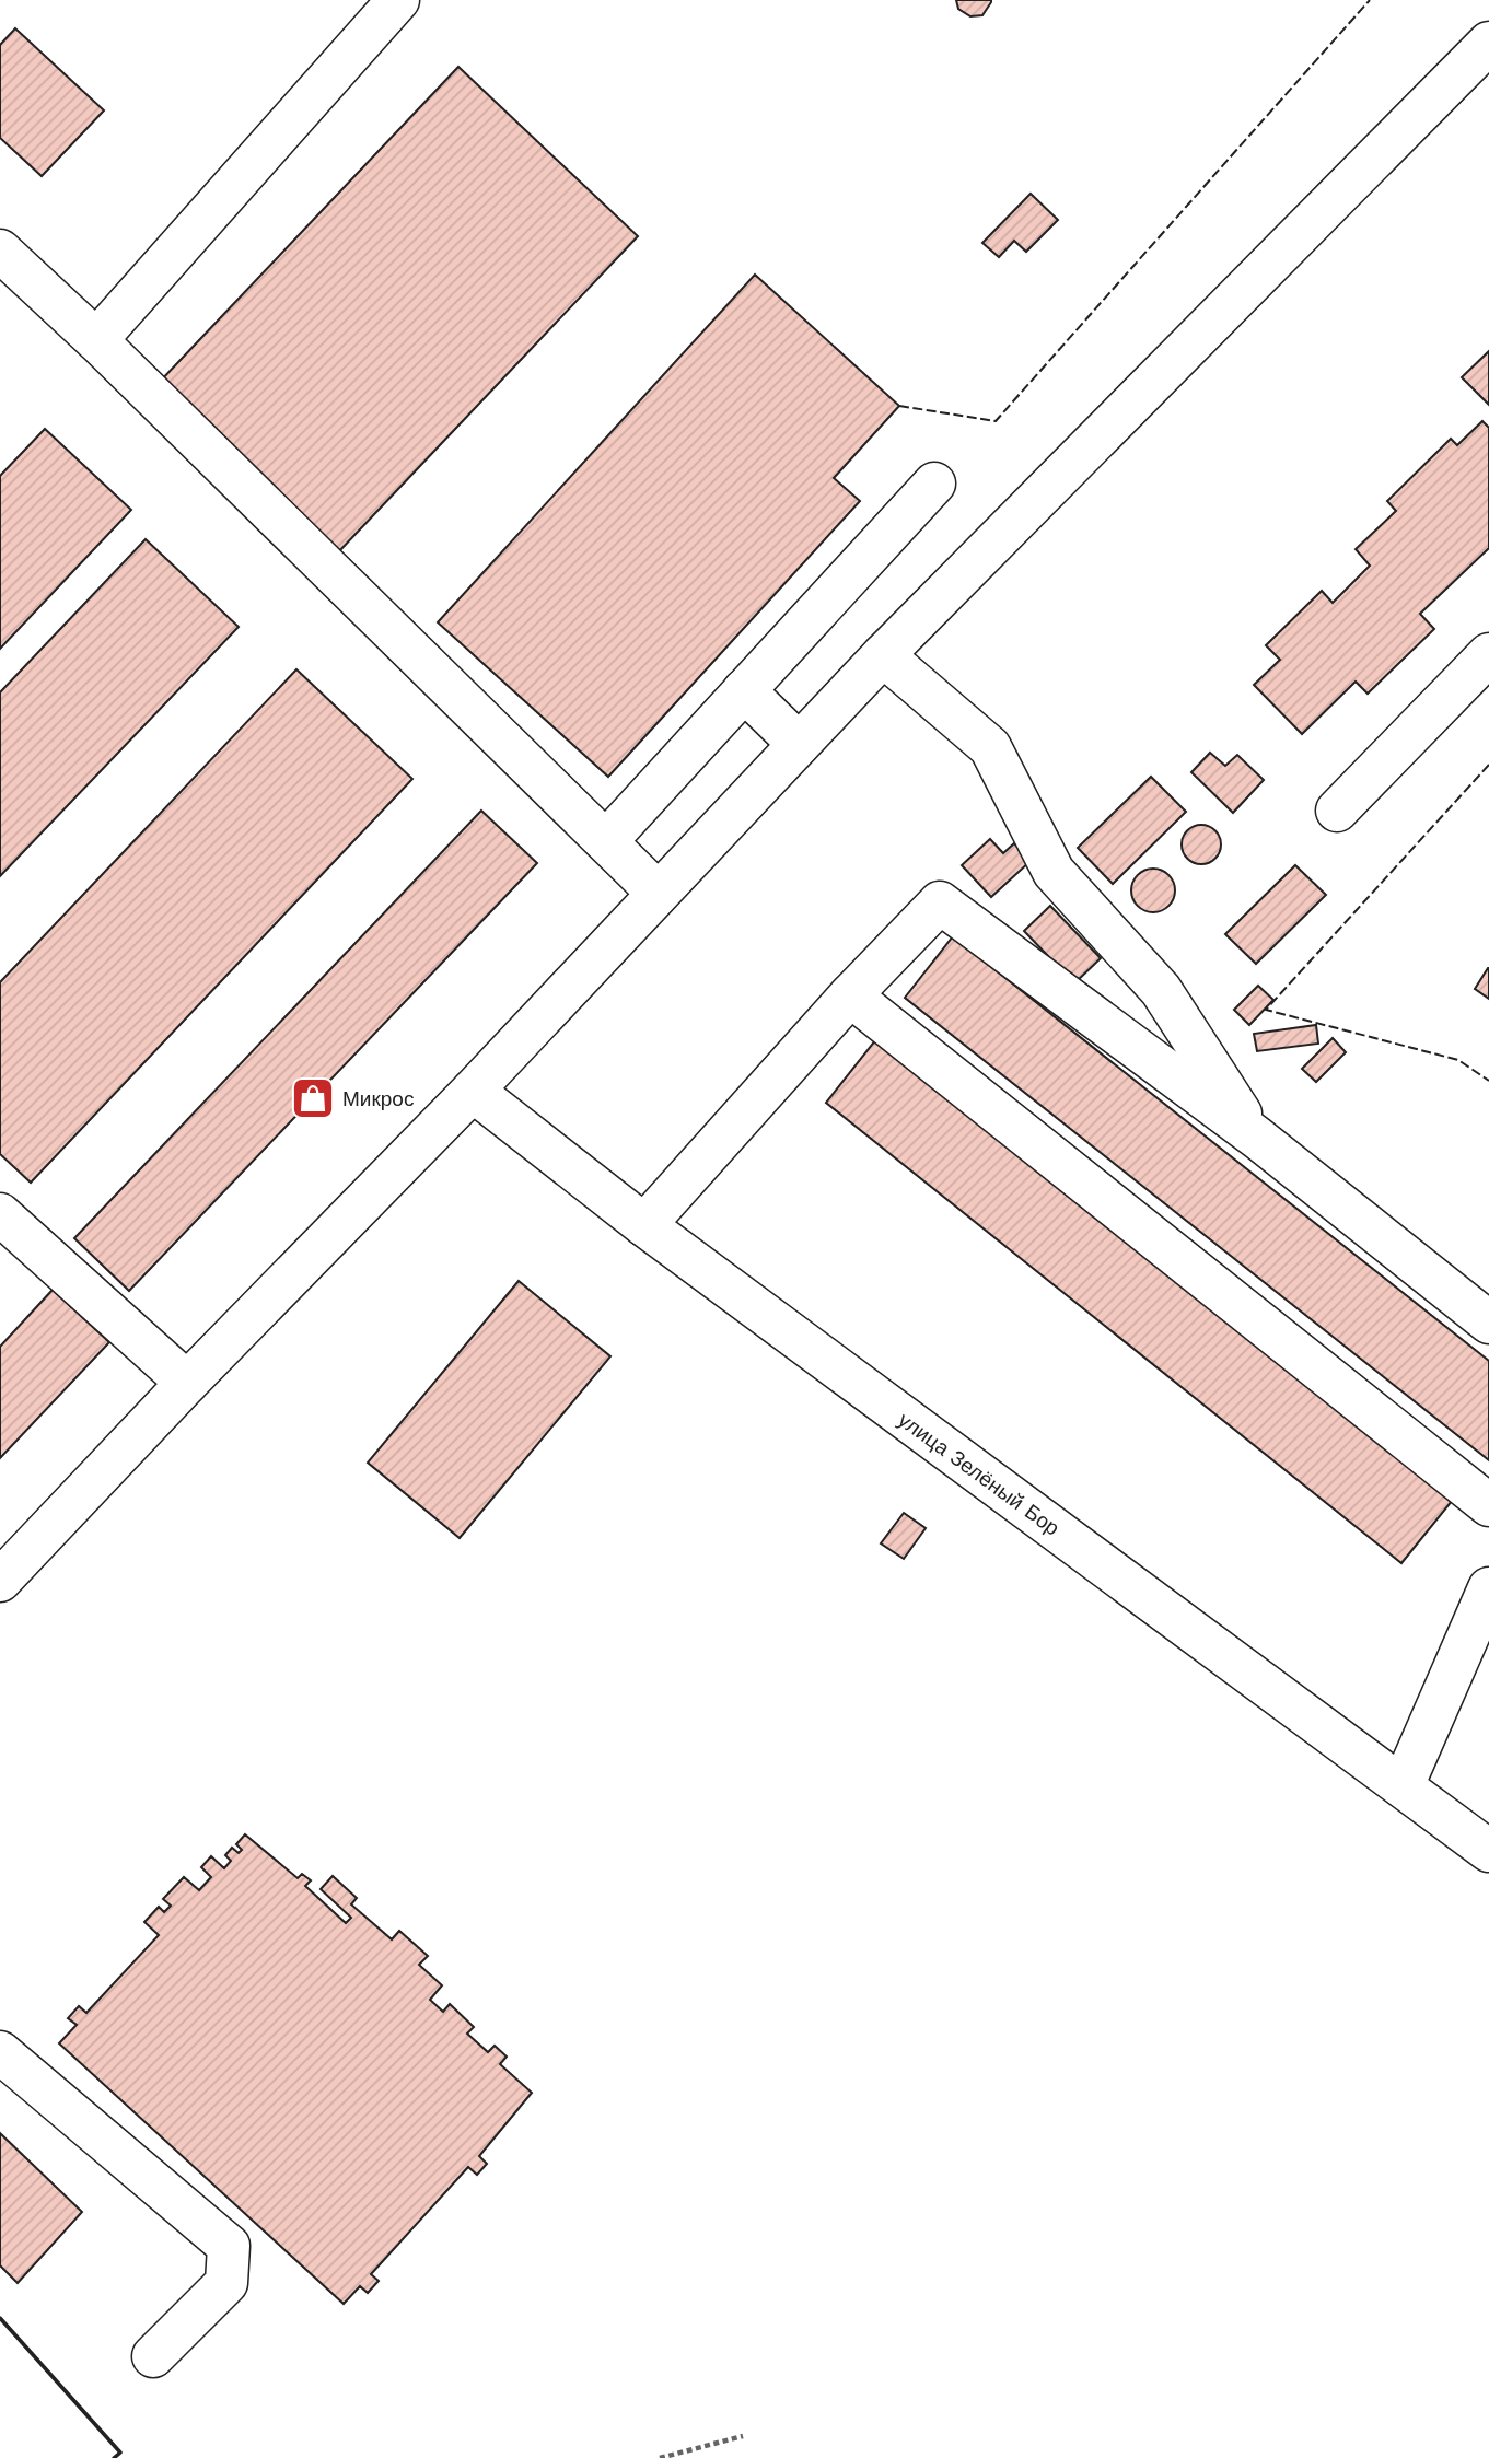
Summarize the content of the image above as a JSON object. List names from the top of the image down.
{
  "streets": {
    "street": ["улица Зелёный Бор"]
  },
  "places": {
    "shop": ["Микрос"]
  }
}
